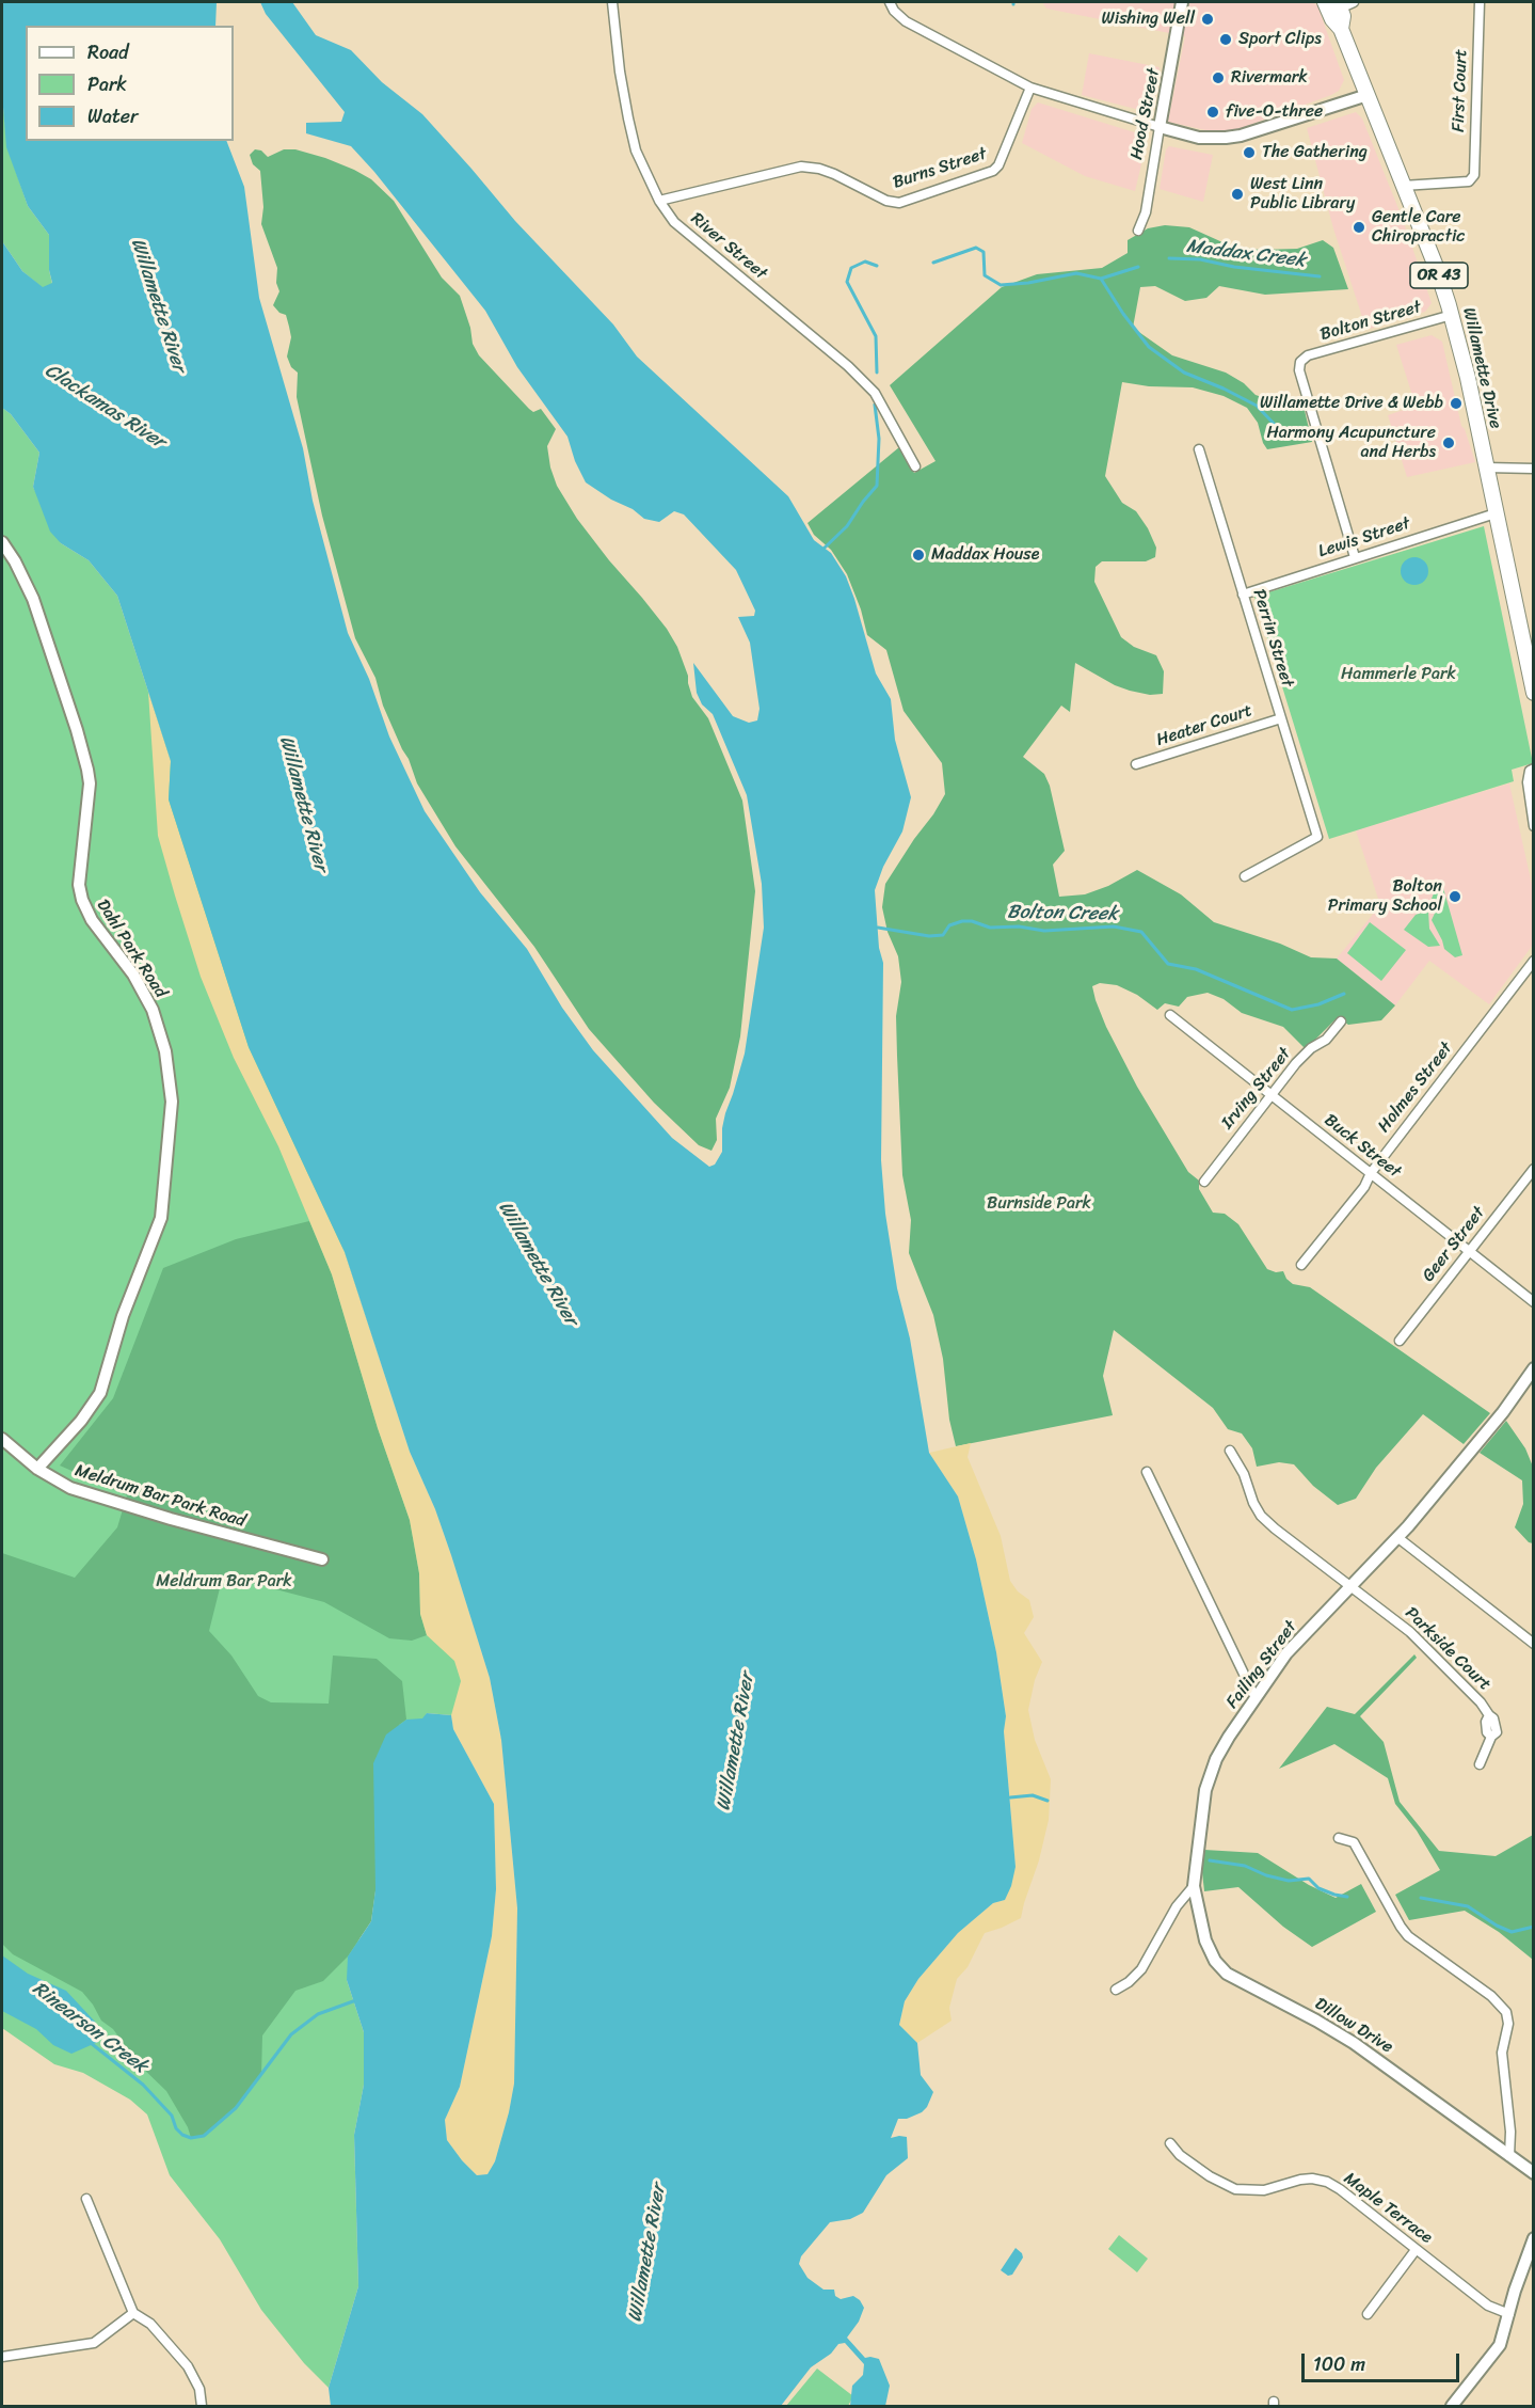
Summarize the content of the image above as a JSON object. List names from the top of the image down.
{
  "streets": {
    "main road": ["OR 43", "Willamette Drive"],
    "street": [
      "First Court",
      "Hood Street",
      "Burns Street",
      "River Street",
      "Bolton Street",
      "Lewis Street",
      "Perrin Street",
      "Heater Court",
      "Dahl Park Road",
      "Holmes Street",
      "Irving Street",
      "Buck Street",
      "Geer Street",
      "Meldrum Bar Park Road",
      "Parkside Court",
      "Failing Street",
      "Dillow Drive",
      "Maple Terrace"
    ]
  },
  "crossings": [
    ["First Court", "Willamette Drive"],
    ["Burns Street", "River Street"],
    ["Bolton Street", "Willamette Drive"],
    ["Bolton Street", "Lewis Street"],
    ["Willamette Drive", "Lewis Street"],
    ["Lewis Street", "Perrin Street"],
    ["Perrin Street", "Heater Court"],
    ["Dahl Park Road", "Meldrum Bar Park Road"],
    ["Holmes Street", "Buck Street"],
    ["Irving Street", "Buck Street"],
    ["Buck Street", "Geer Street"],
    ["Parkside Court", "Failing Street"],
    ["Failing Street", "Dillow Drive"]
  ],
  "water": [
    "Maddax Creek",
    "Willamette River",
    "Clackamas River",
    "Bolton Creek",
    "Rinearson Creek"
  ],
  "parks": ["Hammerle Park", "Burnside Park", "Meldrum Bar Park"],
  "places": [
    "Wishing Well",
    "Sport Clips",
    "Rivermark",
    "five-O-three",
    "The Gathering",
    "West Linn Public Library",
    "Gentle Care Chiropractic",
    "Willamette Drive & Webb",
    "Harmony Acupuncture and Herbs",
    "Maddax House",
    "Bolton Primary School"
  ],
  "legend": ["Road", "Park", "Water"],
  "scale_bar": "100 m"
}
